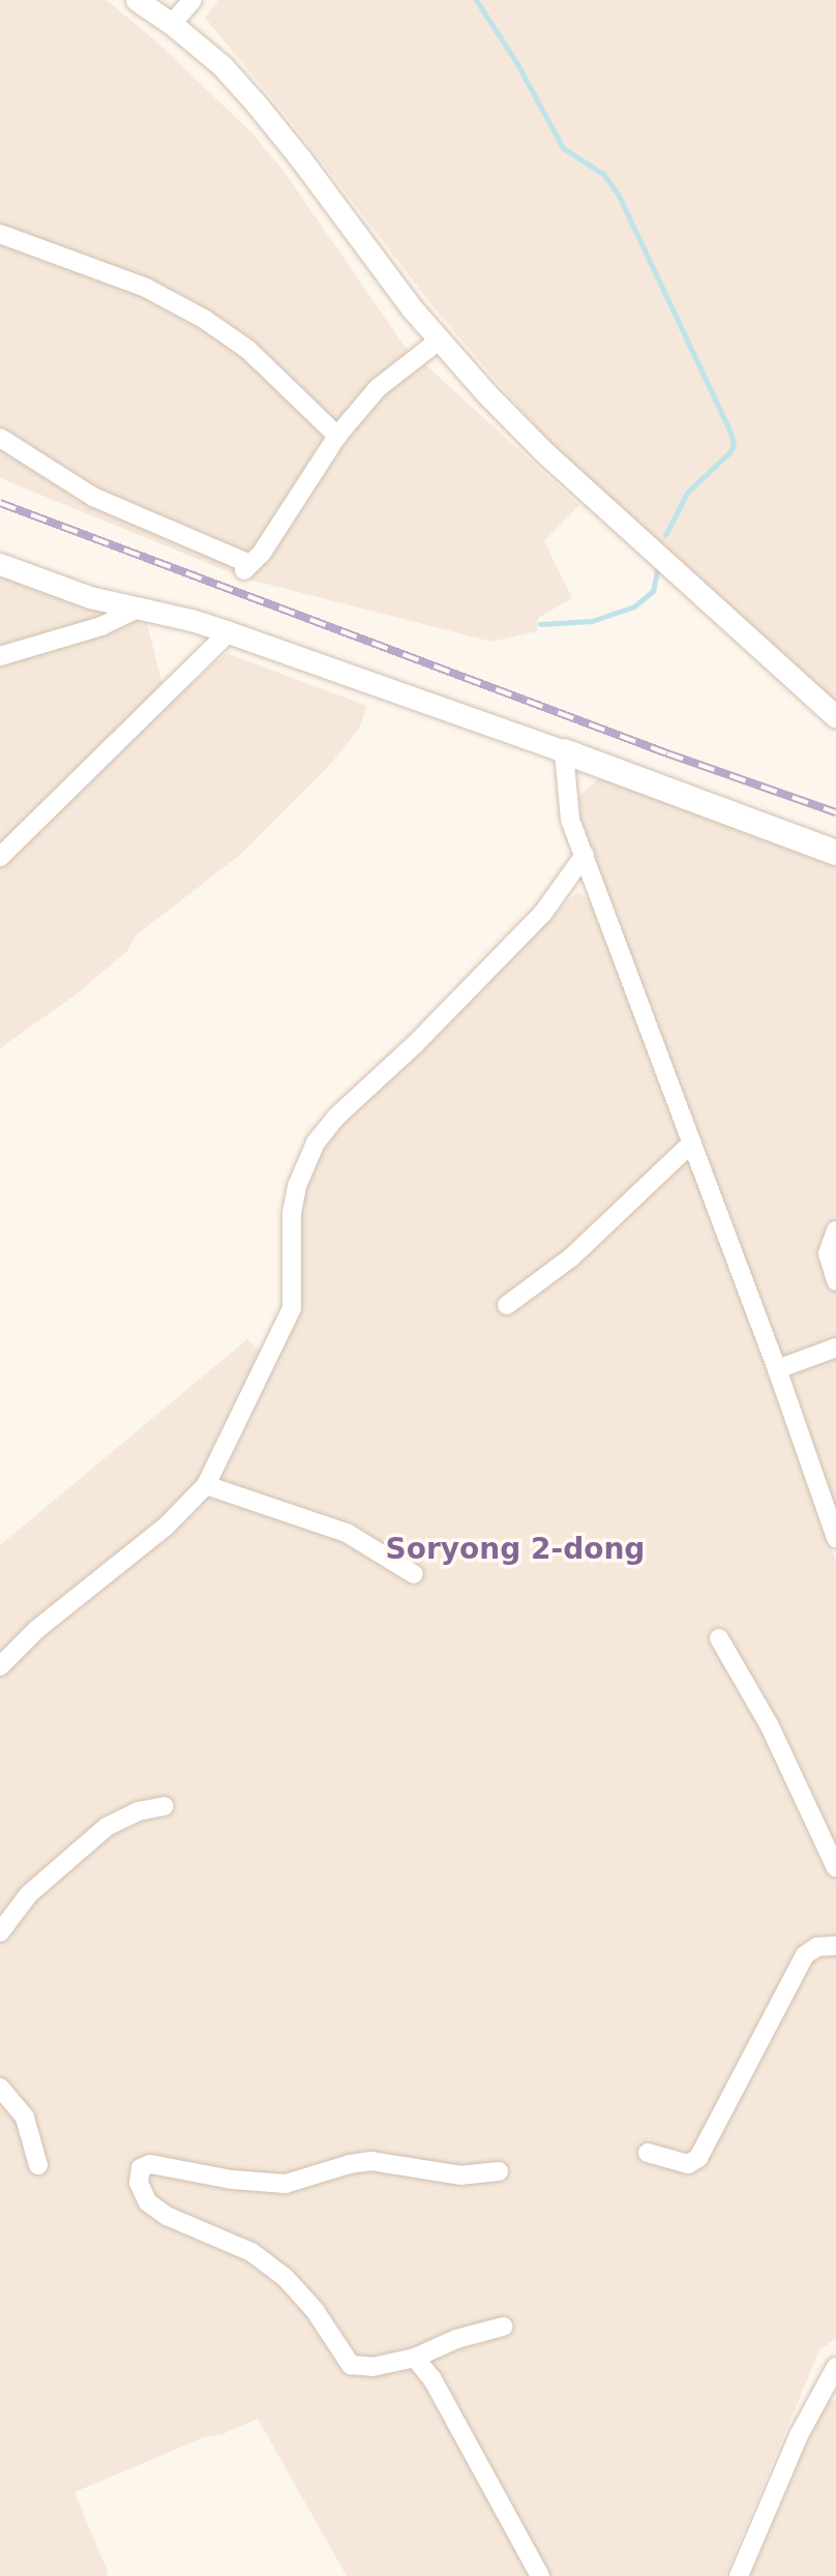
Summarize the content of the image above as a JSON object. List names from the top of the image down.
{
  "districts": ["Soryong 2-dong"]
}
